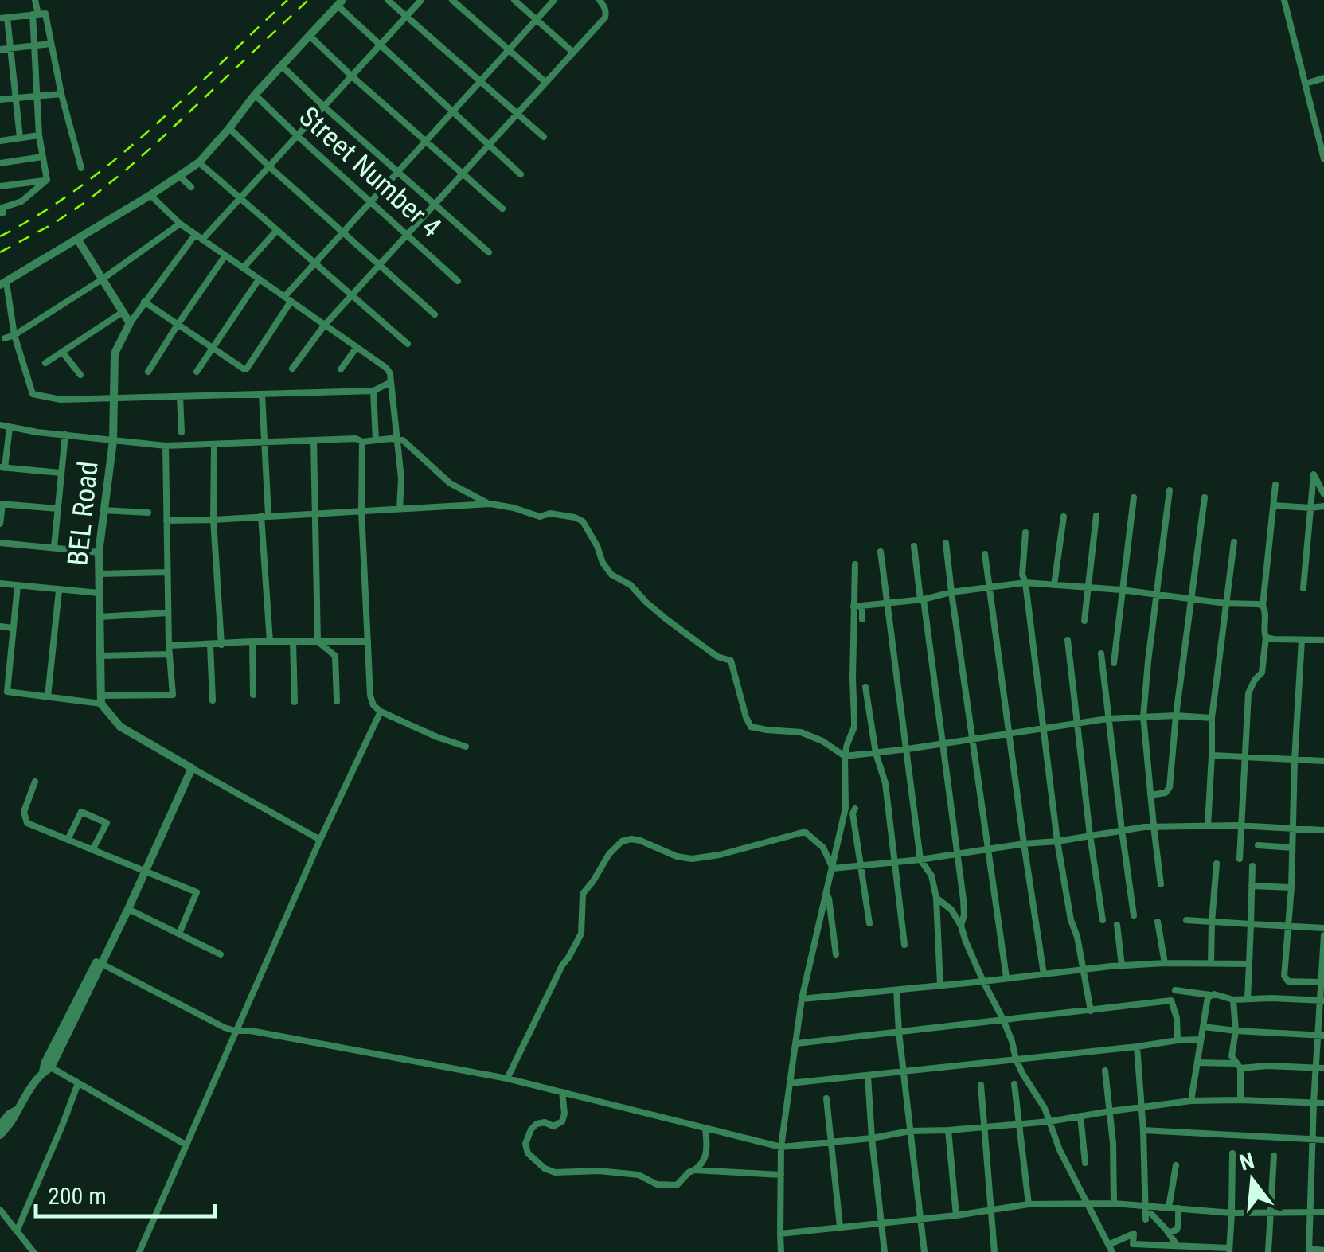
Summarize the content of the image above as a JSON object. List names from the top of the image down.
{
  "streets": {
    "street": ["Street Number 4", "BEL Road"]
  },
  "scale_bar": "200 m",
  "north": "top"
}
